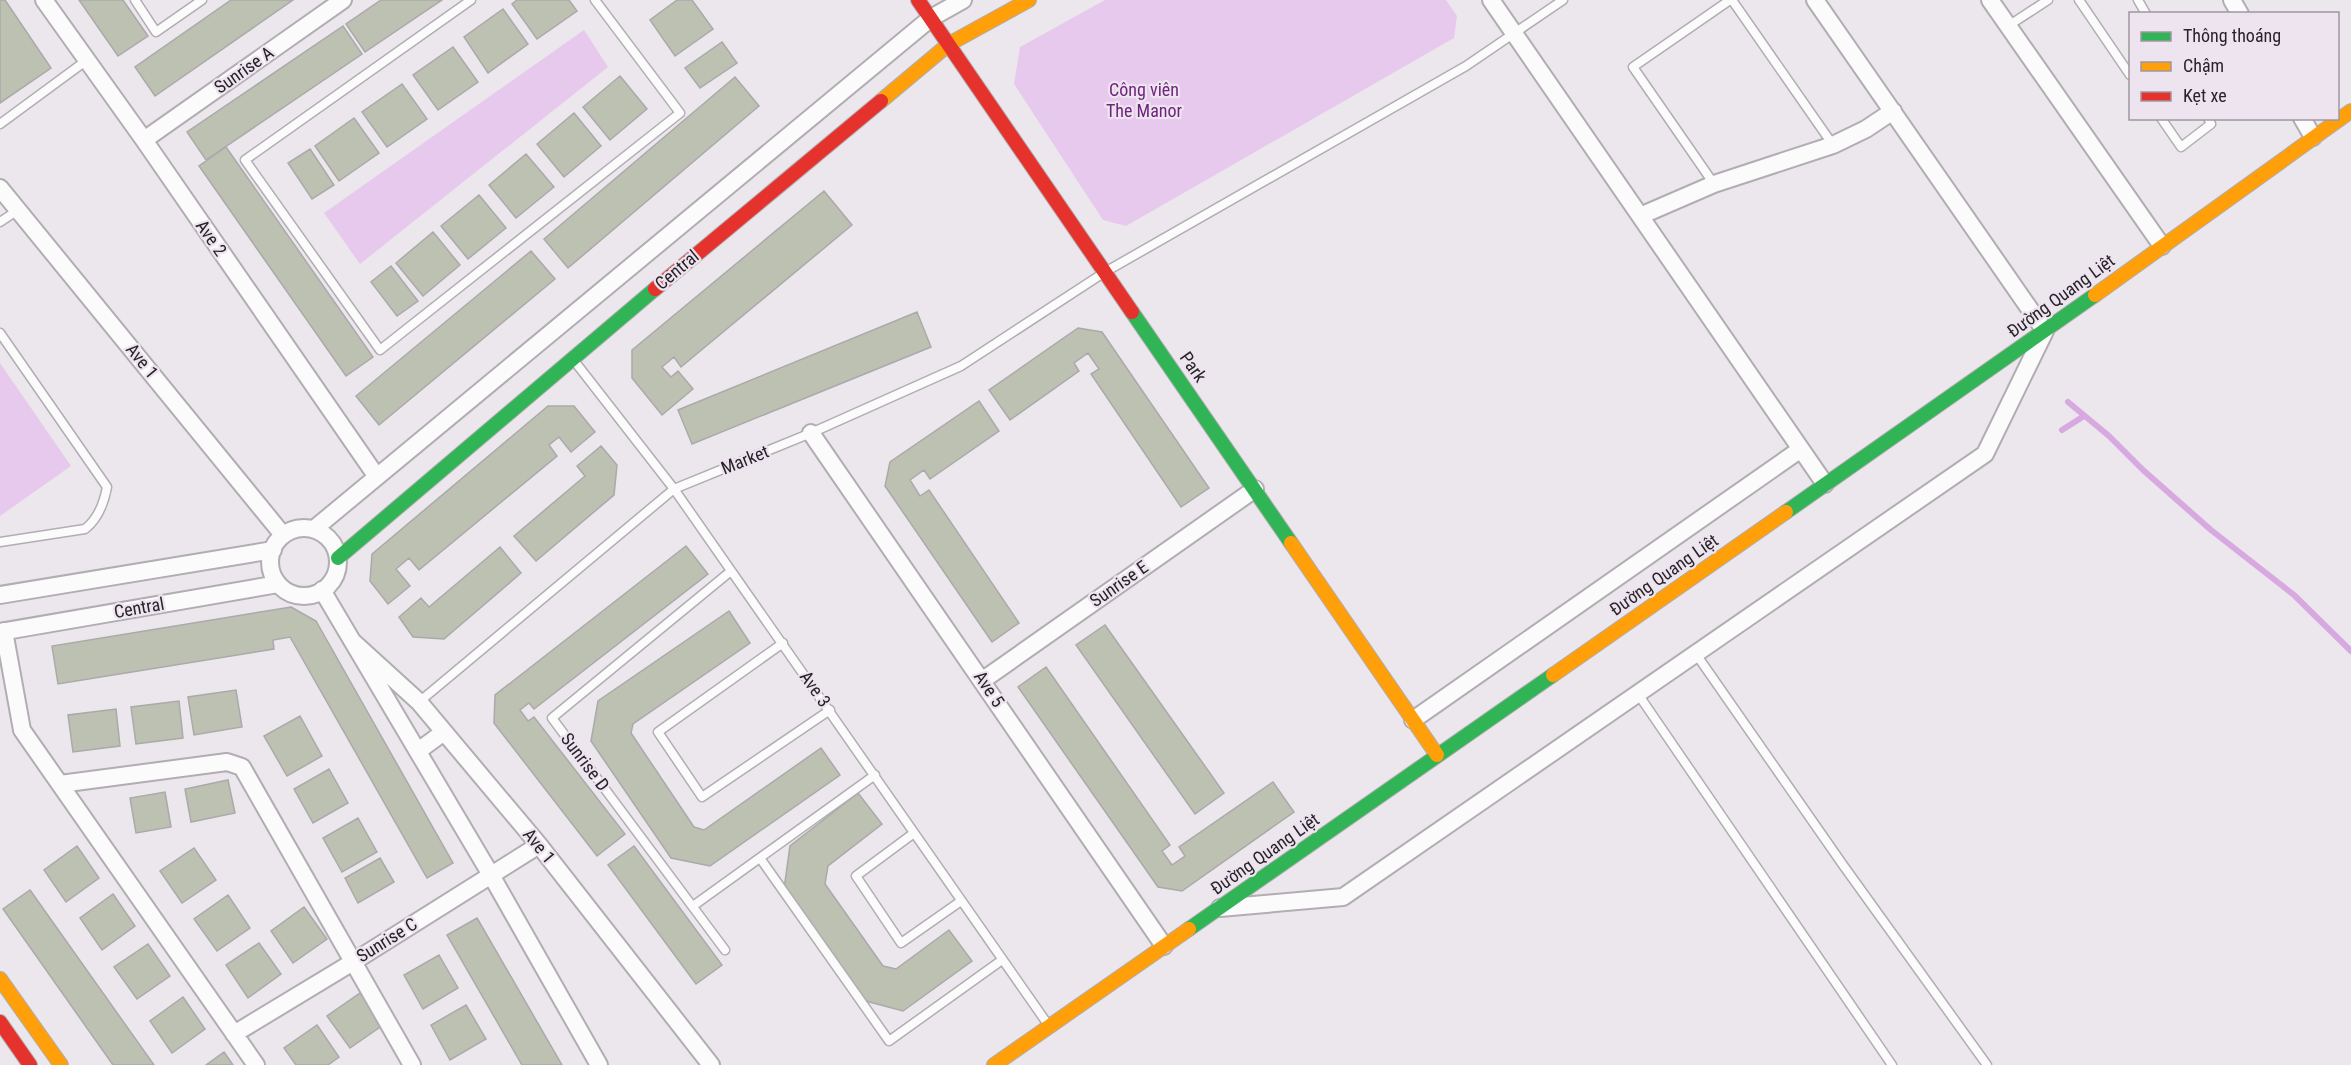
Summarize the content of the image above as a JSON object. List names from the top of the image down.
{
  "streets": {
    "main road": ["Central", "Đường Quang Liệt", "Park"],
    "street": [
      "Sunrise A",
      "Ave 2",
      "Ave 1",
      "Sunrise E",
      "Ave 5",
      "Sunrise C"
    ],
    "lane": ["Market", "Ave 3", "Sunrise D"]
  },
  "crossings": [
    ["Sunrise A", "Ave 2"],
    ["Ave 2", "Central"],
    ["Central", "Ave 1"],
    ["Central", "Park"],
    ["Central", "Ave 3"],
    ["Đường Quang Liệt", "Park"],
    ["Đường Quang Liệt", "Ave 3"],
    ["Đường Quang Liệt", "Ave 5"],
    ["Ave 1", "Market"],
    ["Ave 1", "Sunrise C"],
    ["Park", "Market"],
    ["Park", "Sunrise E"],
    ["Market", "Ave 3"],
    ["Market", "Ave 5"],
    ["Sunrise E", "Ave 5"],
    ["Ave 3", "Sunrise D"]
  ],
  "parks": ["Công viên The Manor"],
  "legend": ["Thông thoáng", "Chậm", "Kẹt xe"]
}
